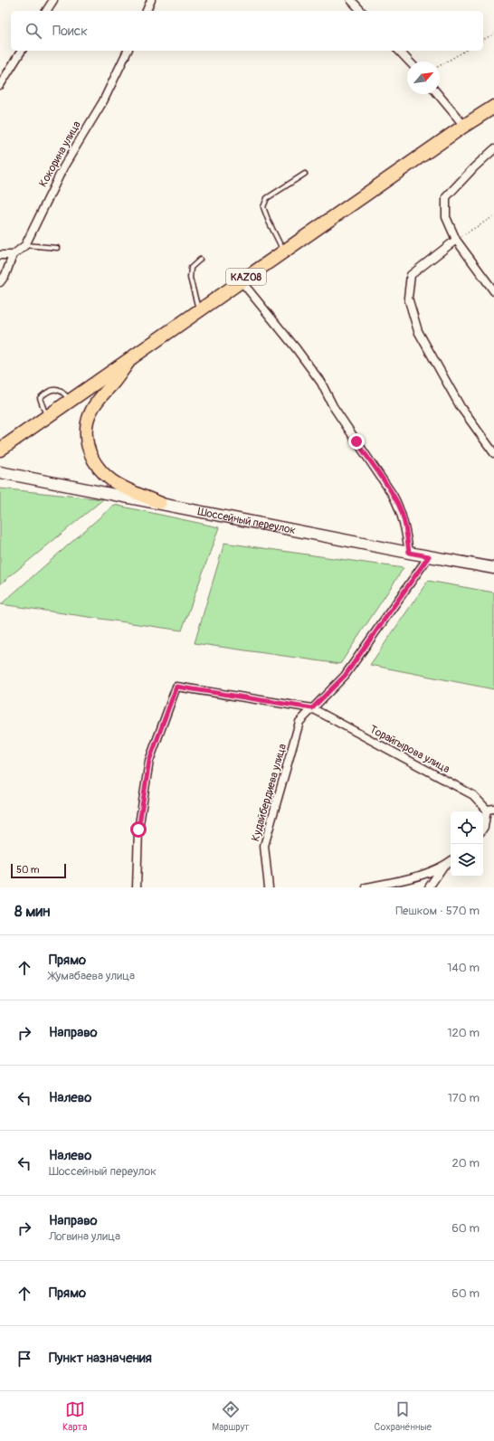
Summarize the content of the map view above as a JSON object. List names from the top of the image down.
{
  "streets": {
    "highway": ["KAZ08"],
    "main road": ["Шоссейный переулок"],
    "street": ["Кокорина улица", "Торайгырова улица", "Кудайбердиева улица"]
  },
  "crossings": [
    ["Шоссейный переулок", "Кудайбердиева улица"],
    ["Торайгырова улица", "Кудайбердиева улица"]
  ],
  "scale_bar": "50 m",
  "north": "top right",
  "page": {
    "search": "Поиск",
    "scale": "50 m",
    "heading": ["8 мин", "Пешком · 570 m"],
    "list": [
      ["Прямо", "Жумабаева улица", "140 m"],
      ["Направо", "120 m"],
      ["Налево", "170 m"],
      ["Налево", "Шоссейный переулок", "20 m"],
      ["Направо", "Логвина улица", "60 m"],
      ["Прямо", "60 m"],
      "Пункт назначения"
    ],
    "nav": ["Карта", "Маршрут", "Сохранённые"]
  }
}
